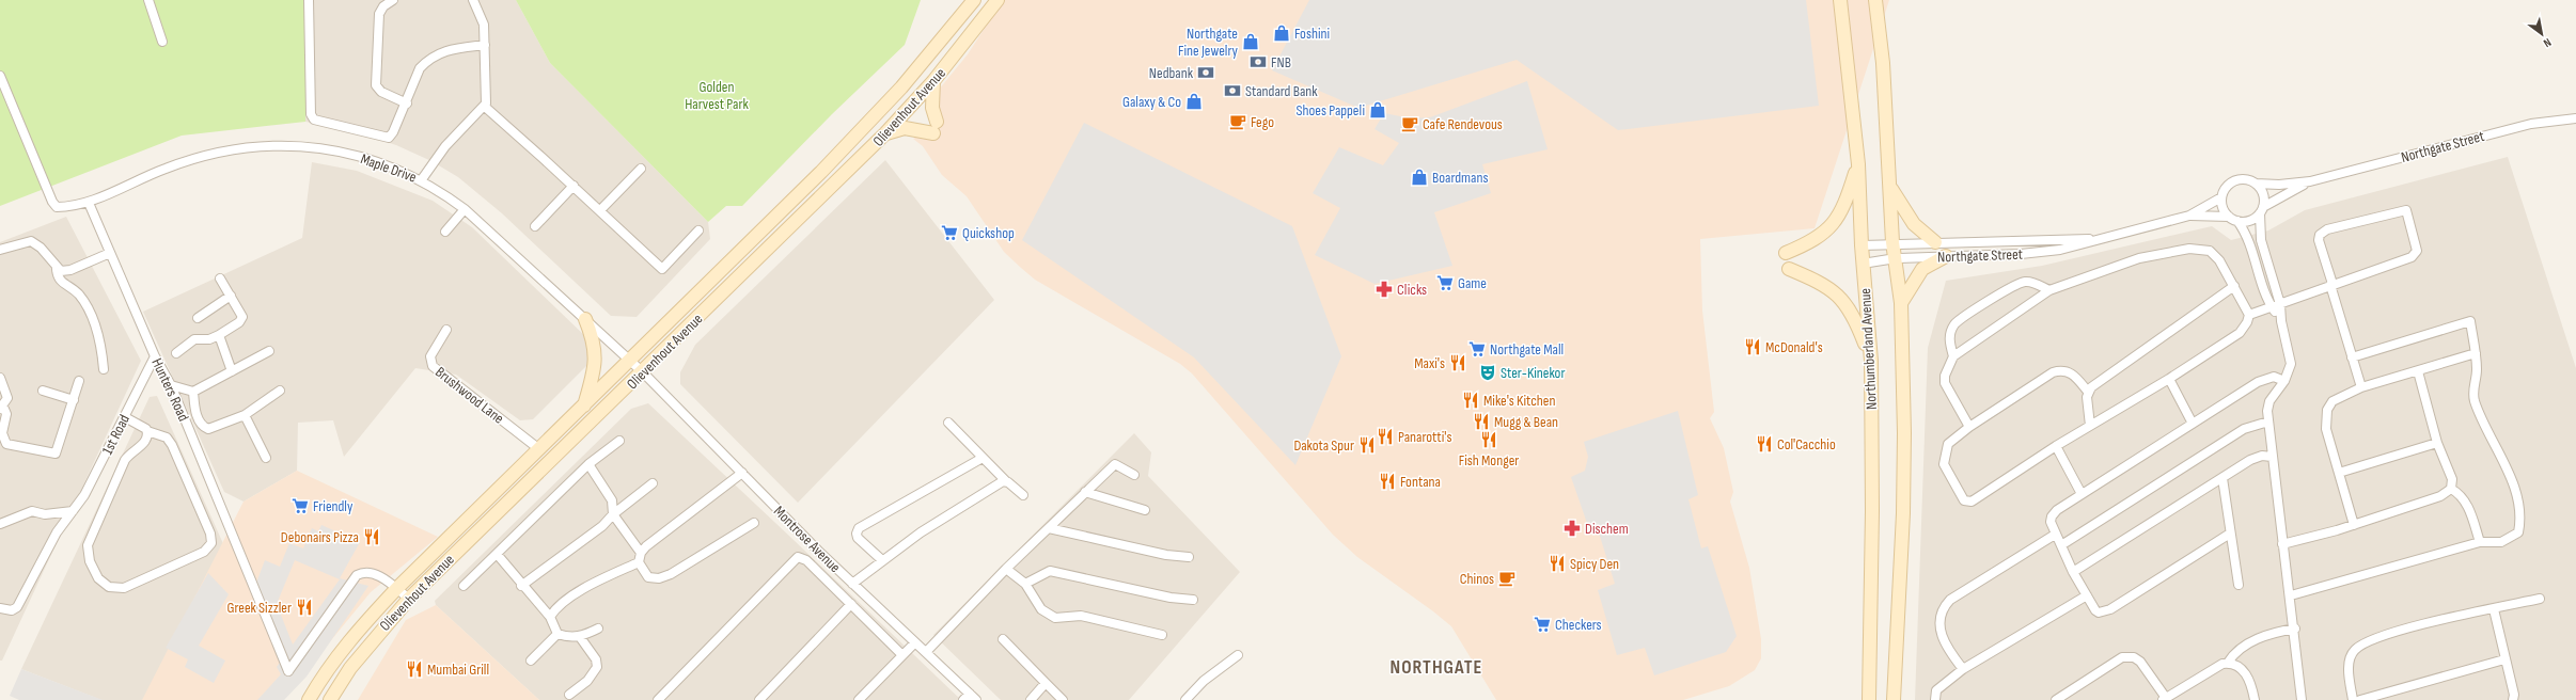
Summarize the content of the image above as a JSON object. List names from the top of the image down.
{
  "streets": {
    "street": [
      "Olievenhout Avenue",
      "Northgate Street",
      "Maple Drive",
      "Northumberland Avenue",
      "Hunters Road",
      "Brushwood Lane",
      "1st Road",
      "Montrose Avenue"
    ]
  },
  "crossings": [
    ["Olievenhout Avenue", "Maple Drive"],
    ["Olievenhout Avenue", "Hunters Road"],
    ["Olievenhout Avenue", "Brushwood Lane"],
    ["Olievenhout Avenue", "Montrose Avenue"],
    ["Northgate Street", "Northumberland Avenue"],
    ["Maple Drive", "Hunters Road"],
    ["Maple Drive", "Montrose Avenue"],
    ["Hunters Road", "1st Road"]
  ],
  "districts": ["NORTHGATE"],
  "parks": ["Golden Harvest Park"],
  "places": {
    "shop": [
      "Foshini",
      "Northgate Fine Jewelry",
      "Galaxy & Co",
      "Shoes Pappeli",
      "Boardmans"
    ],
    "bank": ["FNB", "Nedbank", "Standard Bank"],
    "cafe": ["Fego", "Cafe Rendevous", "Chinos"],
    "supermarket": [
      "Quickshop",
      "Game",
      "Northgate Mall",
      "Friendly",
      "Checkers"
    ],
    "pharmacy": ["Clicks", "Dischem"],
    "restaurant": [
      "McDonald's",
      "Maxi's",
      "Mike's Kitchen",
      "Mugg & Bean",
      "Panarotti's",
      "Fish Monger",
      "Col'Cacchio",
      "Dakota Spur",
      "Fontana",
      "Debonairs Pizza",
      "Spicy Den",
      "Greek Sizzler",
      "Mumbai Grill"
    ],
    "theatre": ["Ster-Kinekor"]
  },
  "north": "bottom right"
}
